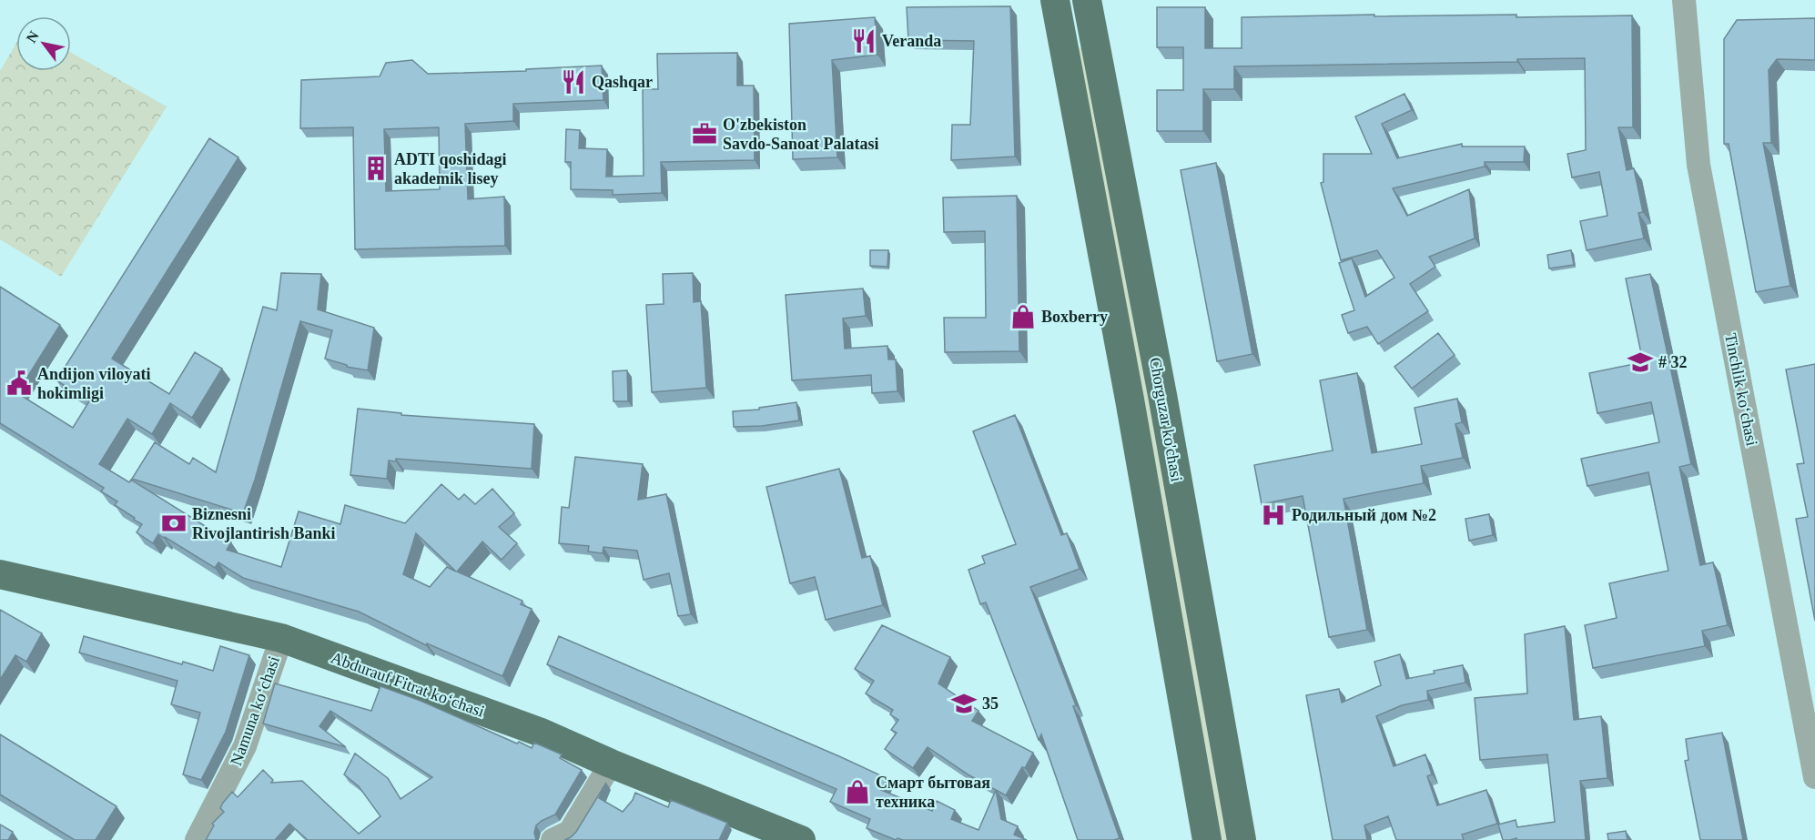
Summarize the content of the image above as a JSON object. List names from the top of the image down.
{
  "streets": {
    "main road": ["Chorguzar ko'chasi", "Abdurauf Fitrat koʻchasi"],
    "street": ["Tinchlik kо‘chasi", "Namuna koʻchasi"]
  },
  "crossings": [
    ["Abdurauf Fitrat koʻchasi", "Namuna koʻchasi"]
  ],
  "places": {
    "restaurant": ["Veranda", "Qashqar"],
    "office": ["O'zbekiston Savdo-Sanoat Palatasi"],
    "building": ["ADTI qoshidagi akademik lisey"],
    "shop": ["Boxberry", "Смарт бытовая техника"],
    "school or university": ["# 32", "35"],
    "public building": ["Andijon vilоyati hоkimligi"],
    "hospital": ["Родильный дом №2"],
    "bank": ["Biznesni Rivojlantirish Banki"]
  },
  "north": "top left"
}
